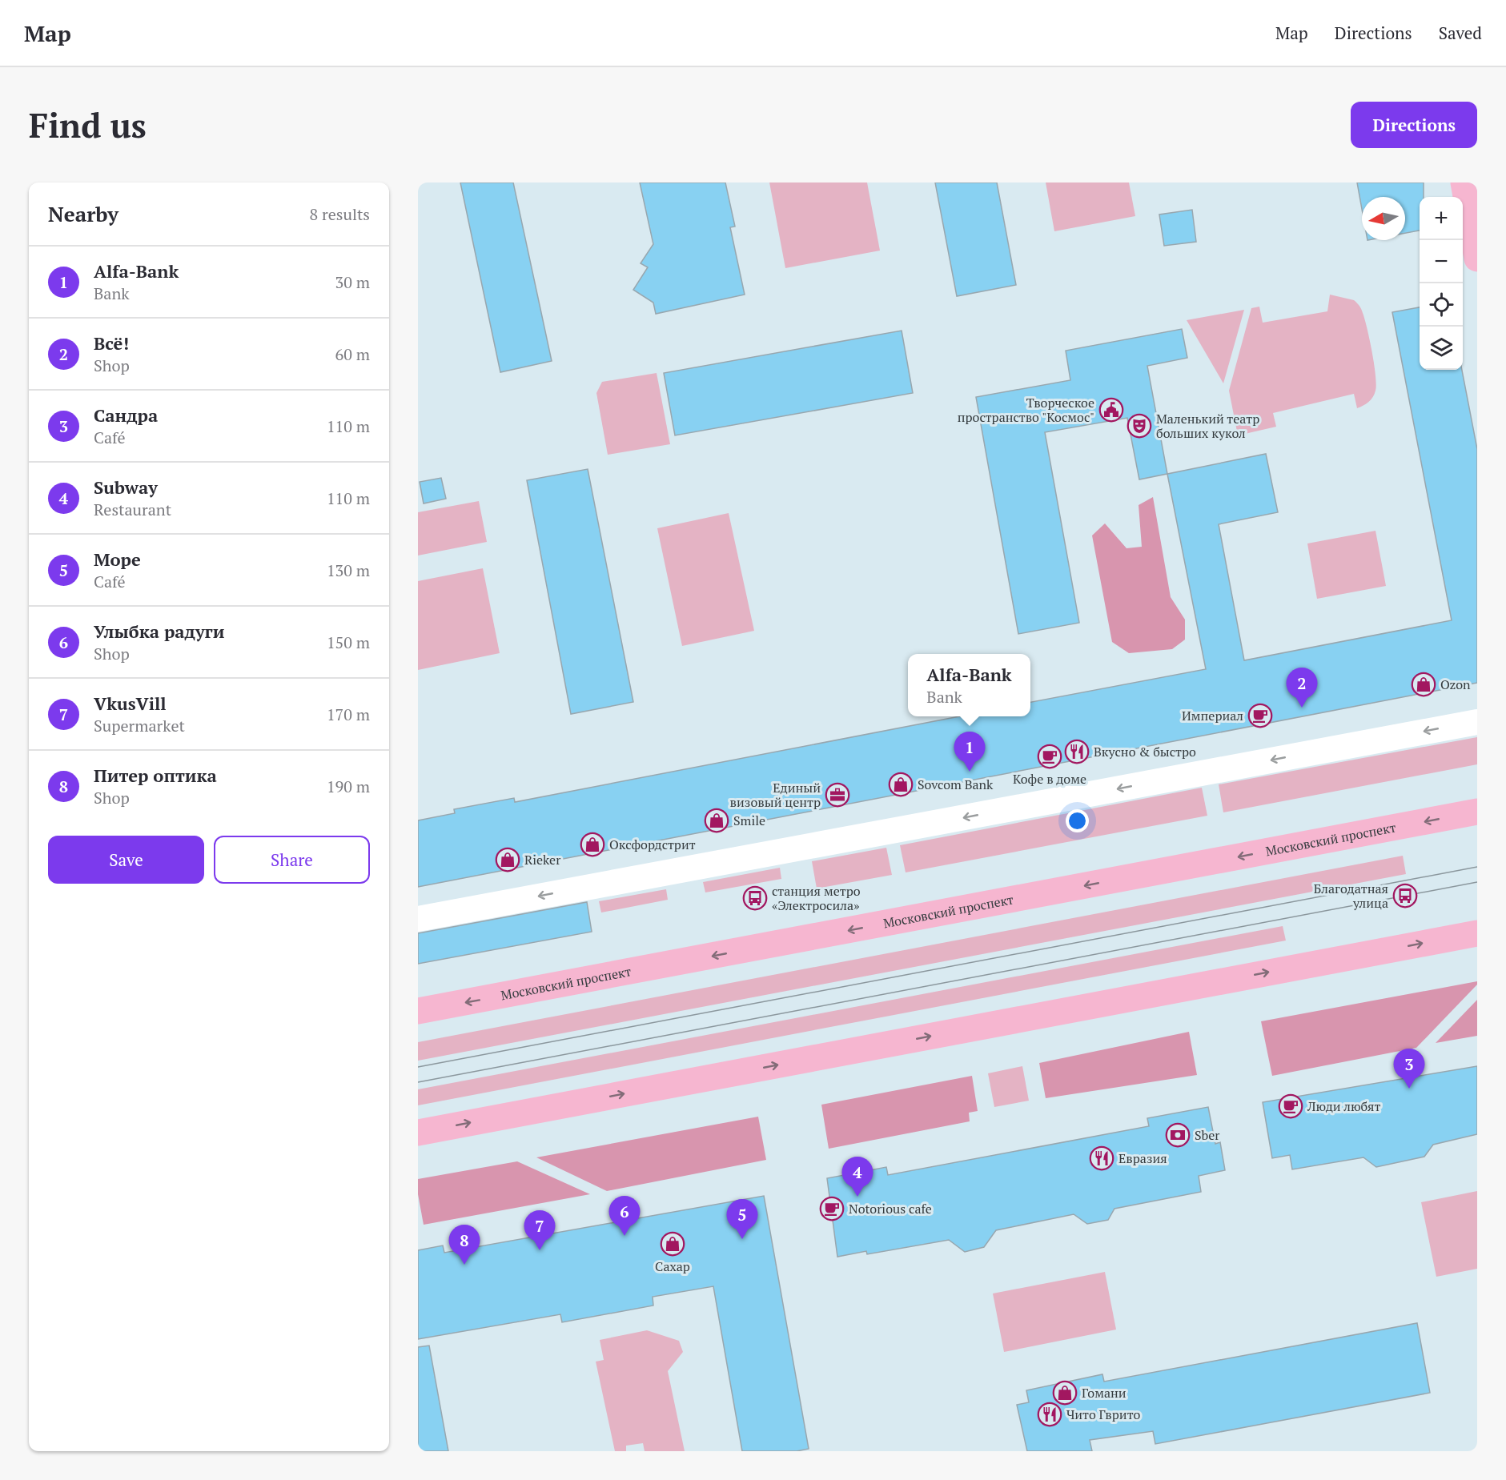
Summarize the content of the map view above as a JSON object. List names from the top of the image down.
{
  "streets": {
    "main road": ["Московский проспект"]
  },
  "places": {
    "public building": ["Творческое пространство \"Космос\""],
    "theatre": ["Маленький театр больших кукол"],
    "shop": [
      "Ozon",
      "Sovcom Bank",
      "Smile",
      "Оксфордстрит",
      "Rieker",
      "Сахар",
      "Гомани"
    ],
    "cafe": [
      "Империал",
      "Кофе в доме",
      "Люди любят",
      "Notorious cafe"
    ],
    "restaurant": ["Вкусно & быстро", "Евразия", "Чито Гврито"],
    "office": ["Единый визовый центр"],
    "bus stop": ["Благодатная улица", "станция метро «Электросила»"],
    "bank": ["Sber"]
  },
  "north": "left",
  "page": {
    "header": "Map",
    "nav": ["Map", "Directions", "Saved"],
    "buttons": [
      "Directions",
      ["Save", "Share"]
    ],
    "title": "Find us",
    "heading": ["Nearby", "8 results"],
    "map_buttons": ["+", "−"],
    "list": [
      {
        "mark": "1",
        "name": "Alfa-Bank",
        "note": "Bank",
        "value": "30 m"
      },
      {
        "mark": "2",
        "name": "Всё!",
        "note": "Shop",
        "value": "60 m"
      },
      {
        "mark": "3",
        "name": "Сандра",
        "note": "Café",
        "value": "110 m"
      },
      {
        "mark": "4",
        "name": "Subway",
        "note": "Restaurant",
        "value": "110 m"
      },
      {
        "mark": "5",
        "name": "Море",
        "note": "Café",
        "value": "130 m"
      },
      {
        "mark": "6",
        "name": "Улыбка радуги",
        "note": "Shop",
        "value": "150 m"
      },
      {
        "mark": "7",
        "name": "VkusVill",
        "note": "Supermarket",
        "value": "170 m"
      },
      {
        "mark": "8",
        "name": "Питер оптика",
        "note": "Shop",
        "value": "190 m"
      }
    ],
    "popup": ["Alfa-Bank", "Bank"],
    "pins": [
      "2",
      "1",
      "3",
      "4",
      "6",
      "5",
      "7",
      "8"
    ]
  }
}
